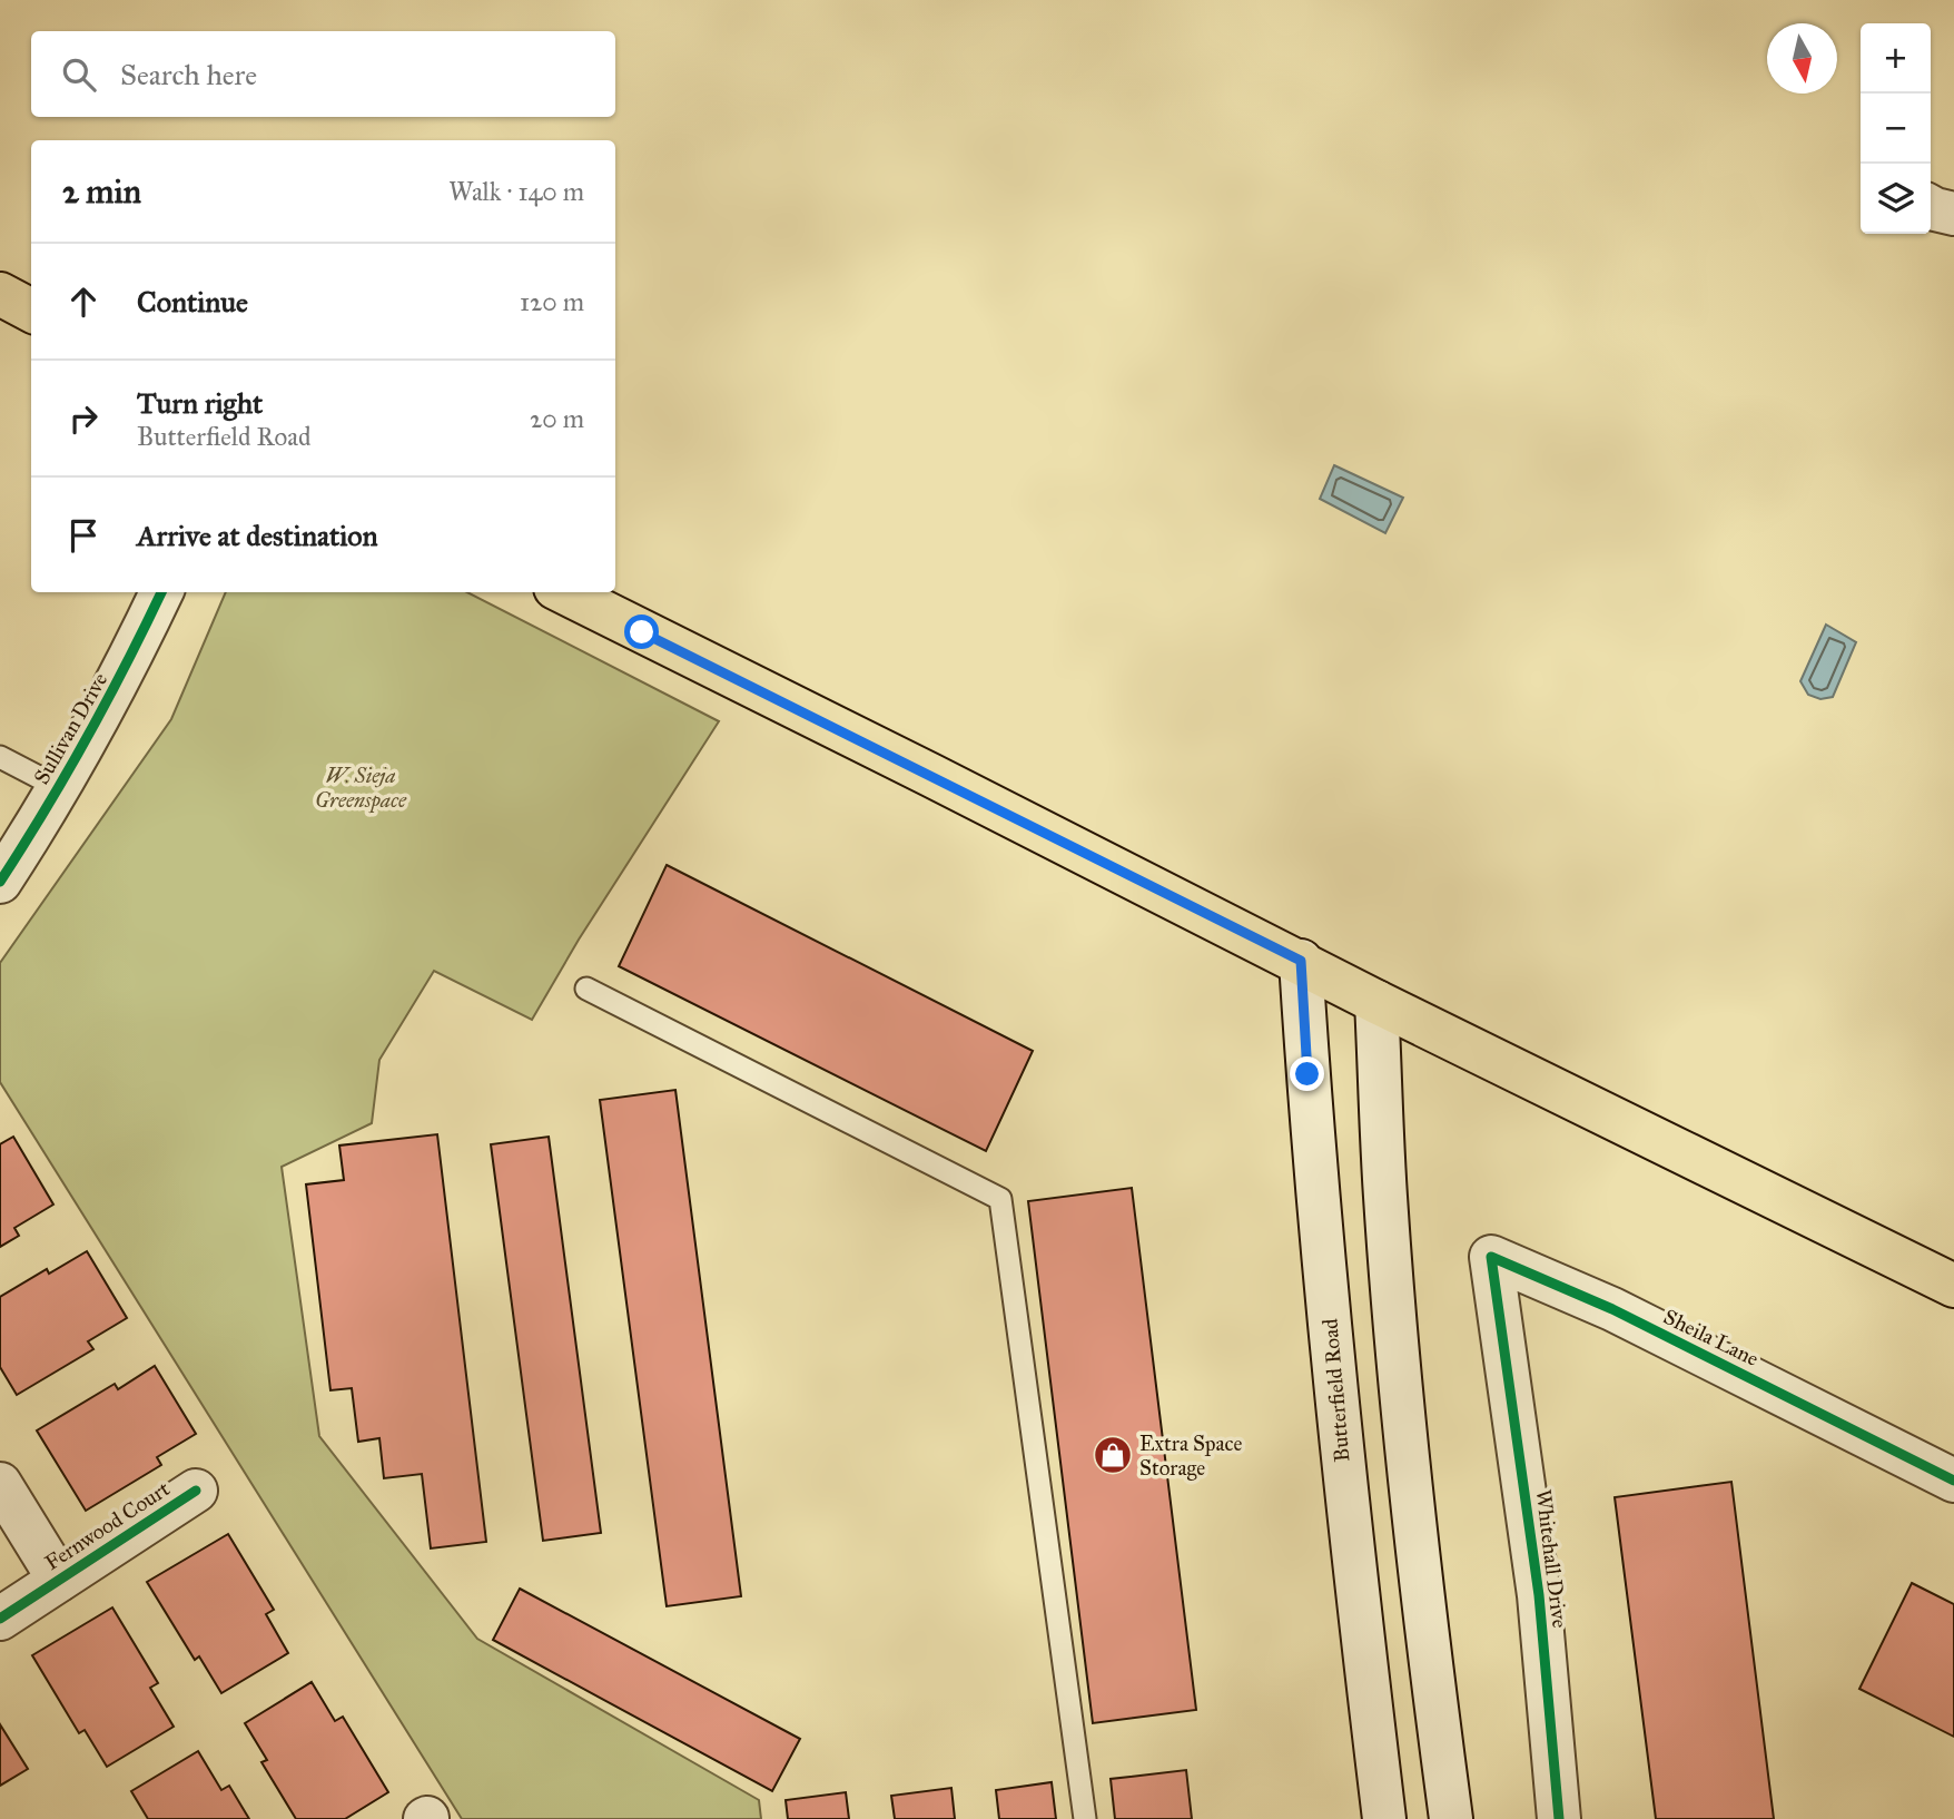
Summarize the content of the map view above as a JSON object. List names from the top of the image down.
{
  "streets": {
    "street": [
      "Sullivan Drive",
      "Sheila Lane",
      "Butterfield Road",
      "Fernwood Court",
      "Whitehall Drive"
    ]
  },
  "crossings": [
    ["Sheila Lane", "Whitehall Drive"]
  ],
  "parks": ["W. Sieja Greenspace"],
  "places": {
    "shop": ["Extra Space Storage"]
  },
  "north": "bottom",
  "page": {
    "map_buttons": ["+", "−"],
    "search": "Search here",
    "heading": ["2 min", "Walk · 140 m"],
    "list": [
      ["Continue", "120 m"],
      ["Turn right", "Butterfield Road", "20 m"],
      "Arrive at destination"
    ]
  }
}
